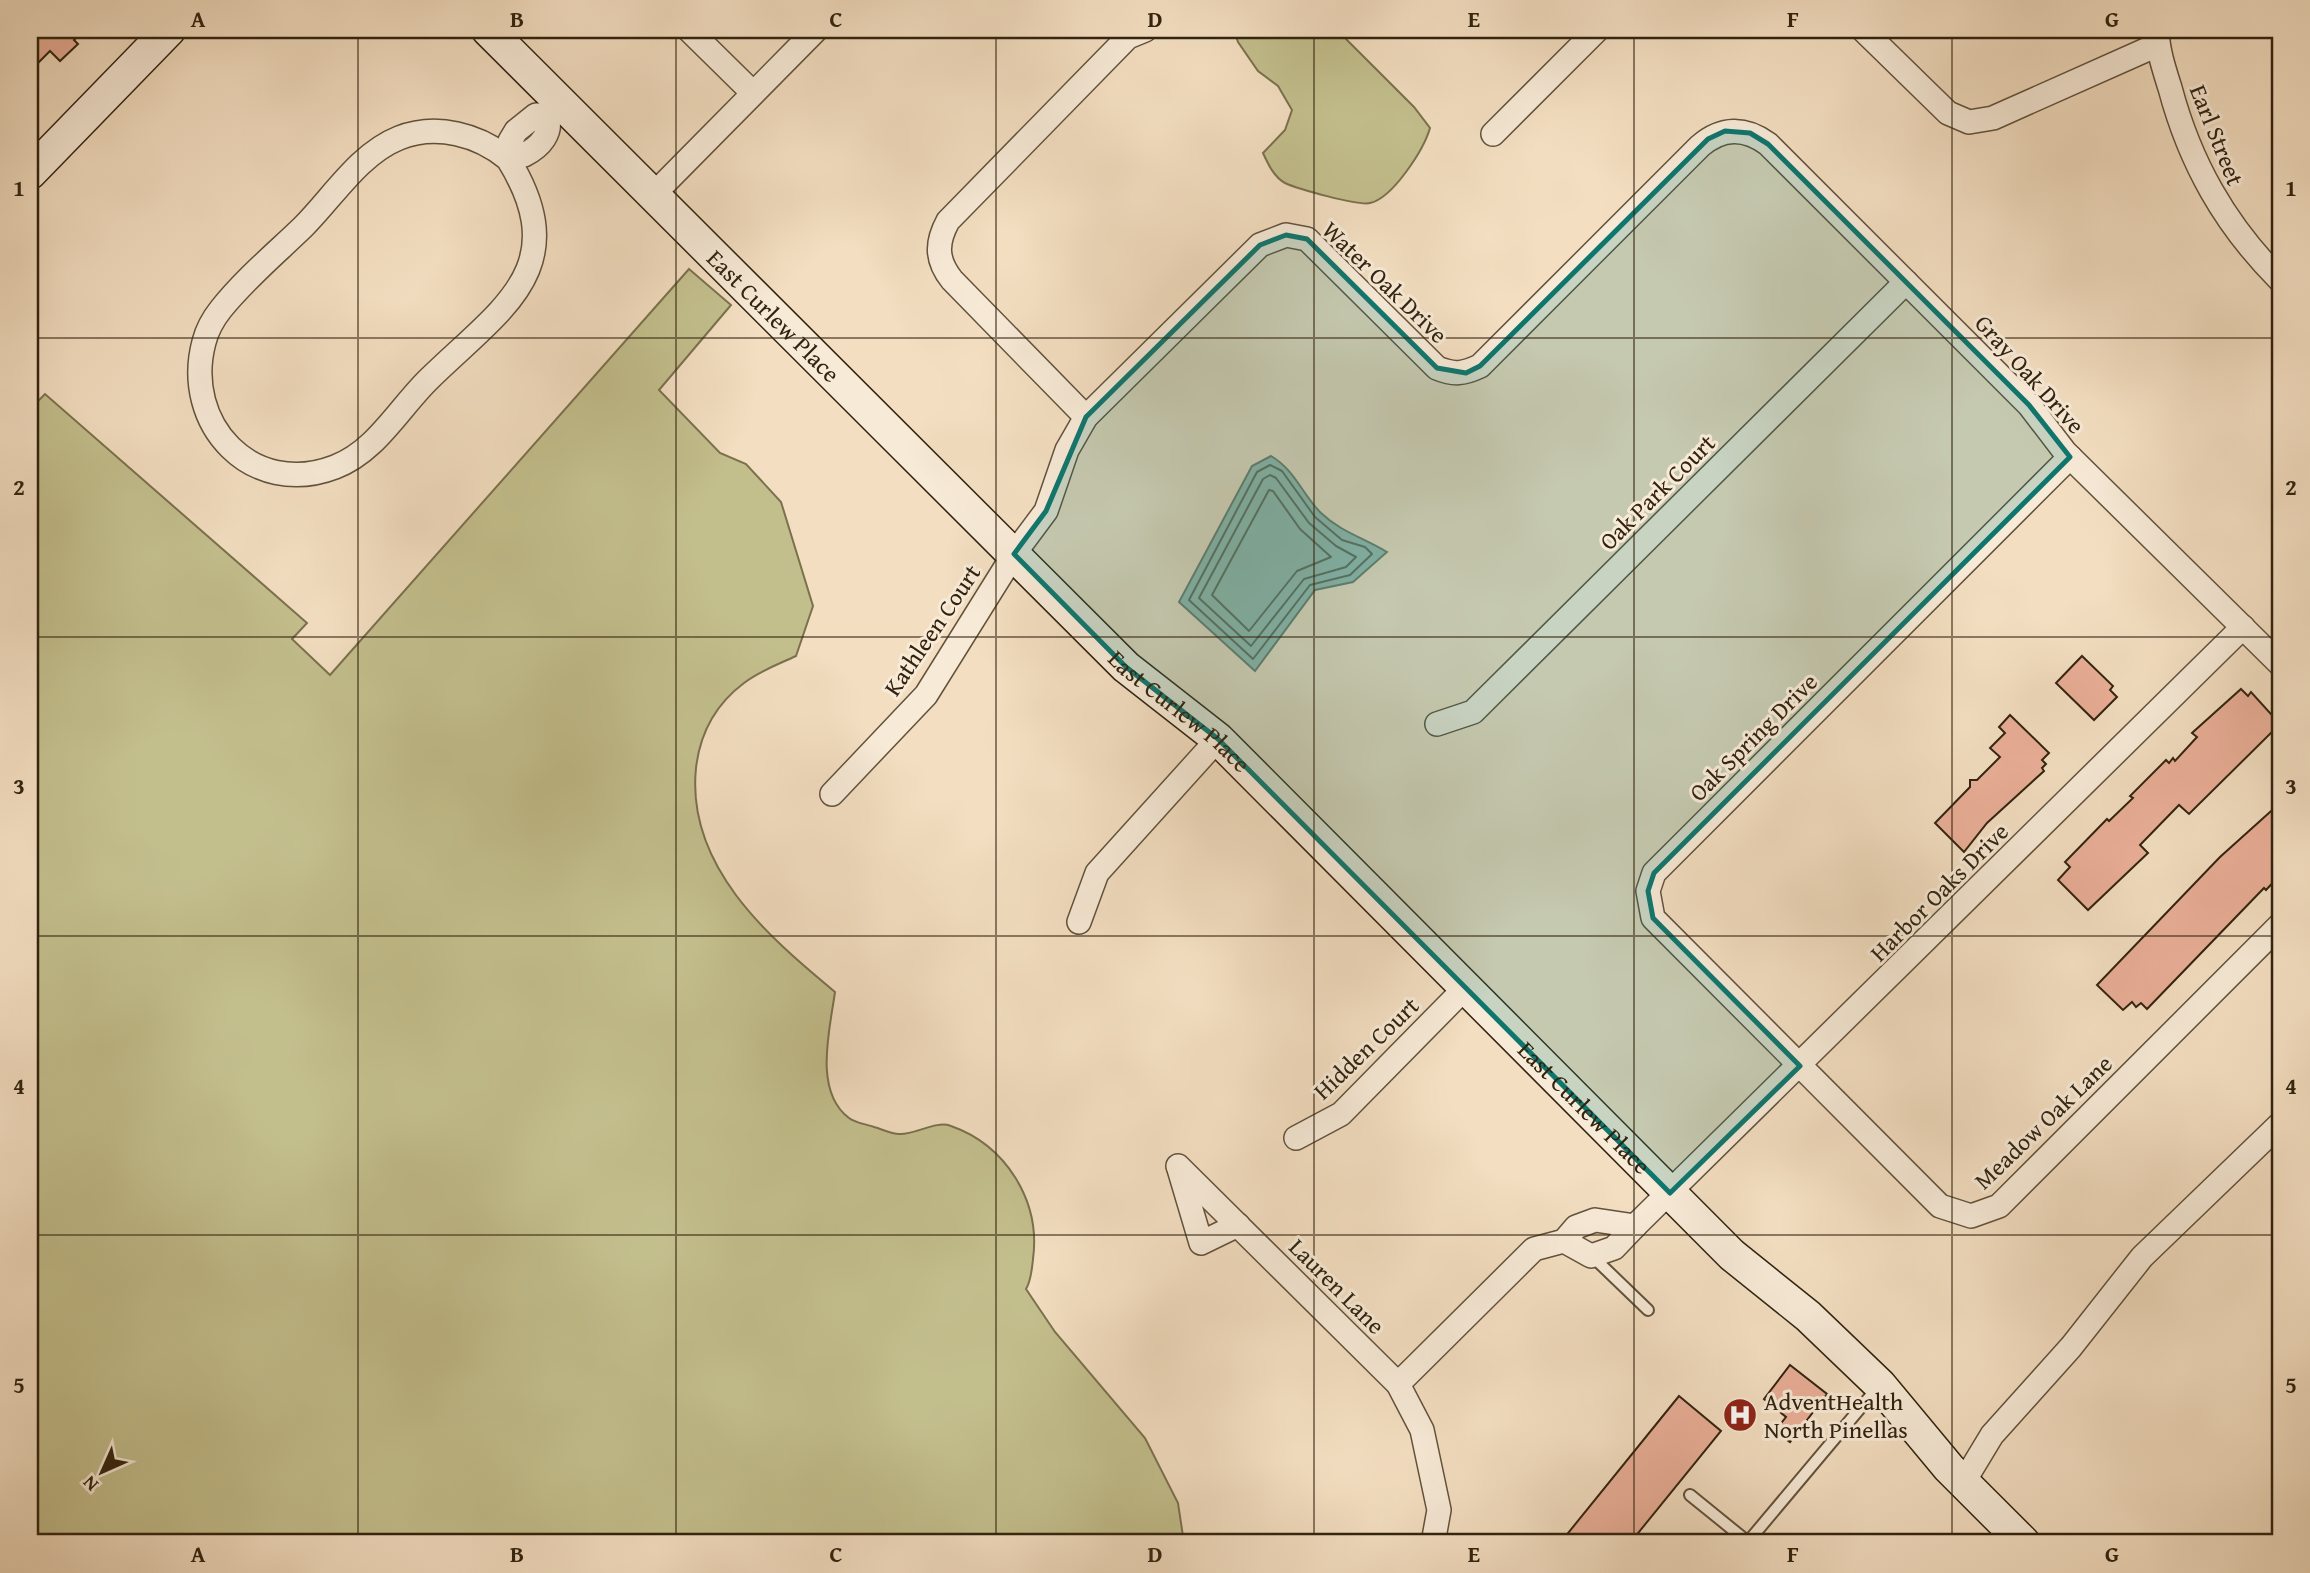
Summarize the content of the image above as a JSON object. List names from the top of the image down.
{
  "streets": {
    "street": [
      "Earl Street",
      "Water Oak Drive",
      "East Curlew Place",
      "Gray Oak Drive",
      "Oak Park Court",
      "Kathleen Court",
      "Oak Spring Drive",
      "Harbor Oaks Drive",
      "Hidden Court",
      "Meadow Oak Lane",
      "Lauren Lane"
    ]
  },
  "crossings": [
    ["Water Oak Drive", "East Curlew Place"],
    ["Water Oak Drive", "Gray Oak Drive"],
    ["Water Oak Drive", "Kathleen Court"],
    ["East Curlew Place", "Kathleen Court"],
    ["East Curlew Place", "Harbor Oaks Drive"],
    ["East Curlew Place", "Hidden Court"],
    ["Gray Oak Drive", "Oak Park Court"],
    ["Gray Oak Drive", "Oak Spring Drive"],
    ["Gray Oak Drive", "Harbor Oaks Drive"],
    ["Oak Spring Drive", "Harbor Oaks Drive"],
    ["Oak Spring Drive", "Meadow Oak Lane"],
    ["Harbor Oaks Drive", "Meadow Oak Lane"]
  ],
  "places": {
    "hospital": ["AdventHealth North Pinellas"]
  },
  "north": "bottom left",
  "grid": {
    "columns": [
      "A",
      "B",
      "C",
      "D",
      "E",
      "F",
      "G"
    ],
    "rows": [
      "1",
      "2",
      "3",
      "4",
      "5"
    ]
  }
}
